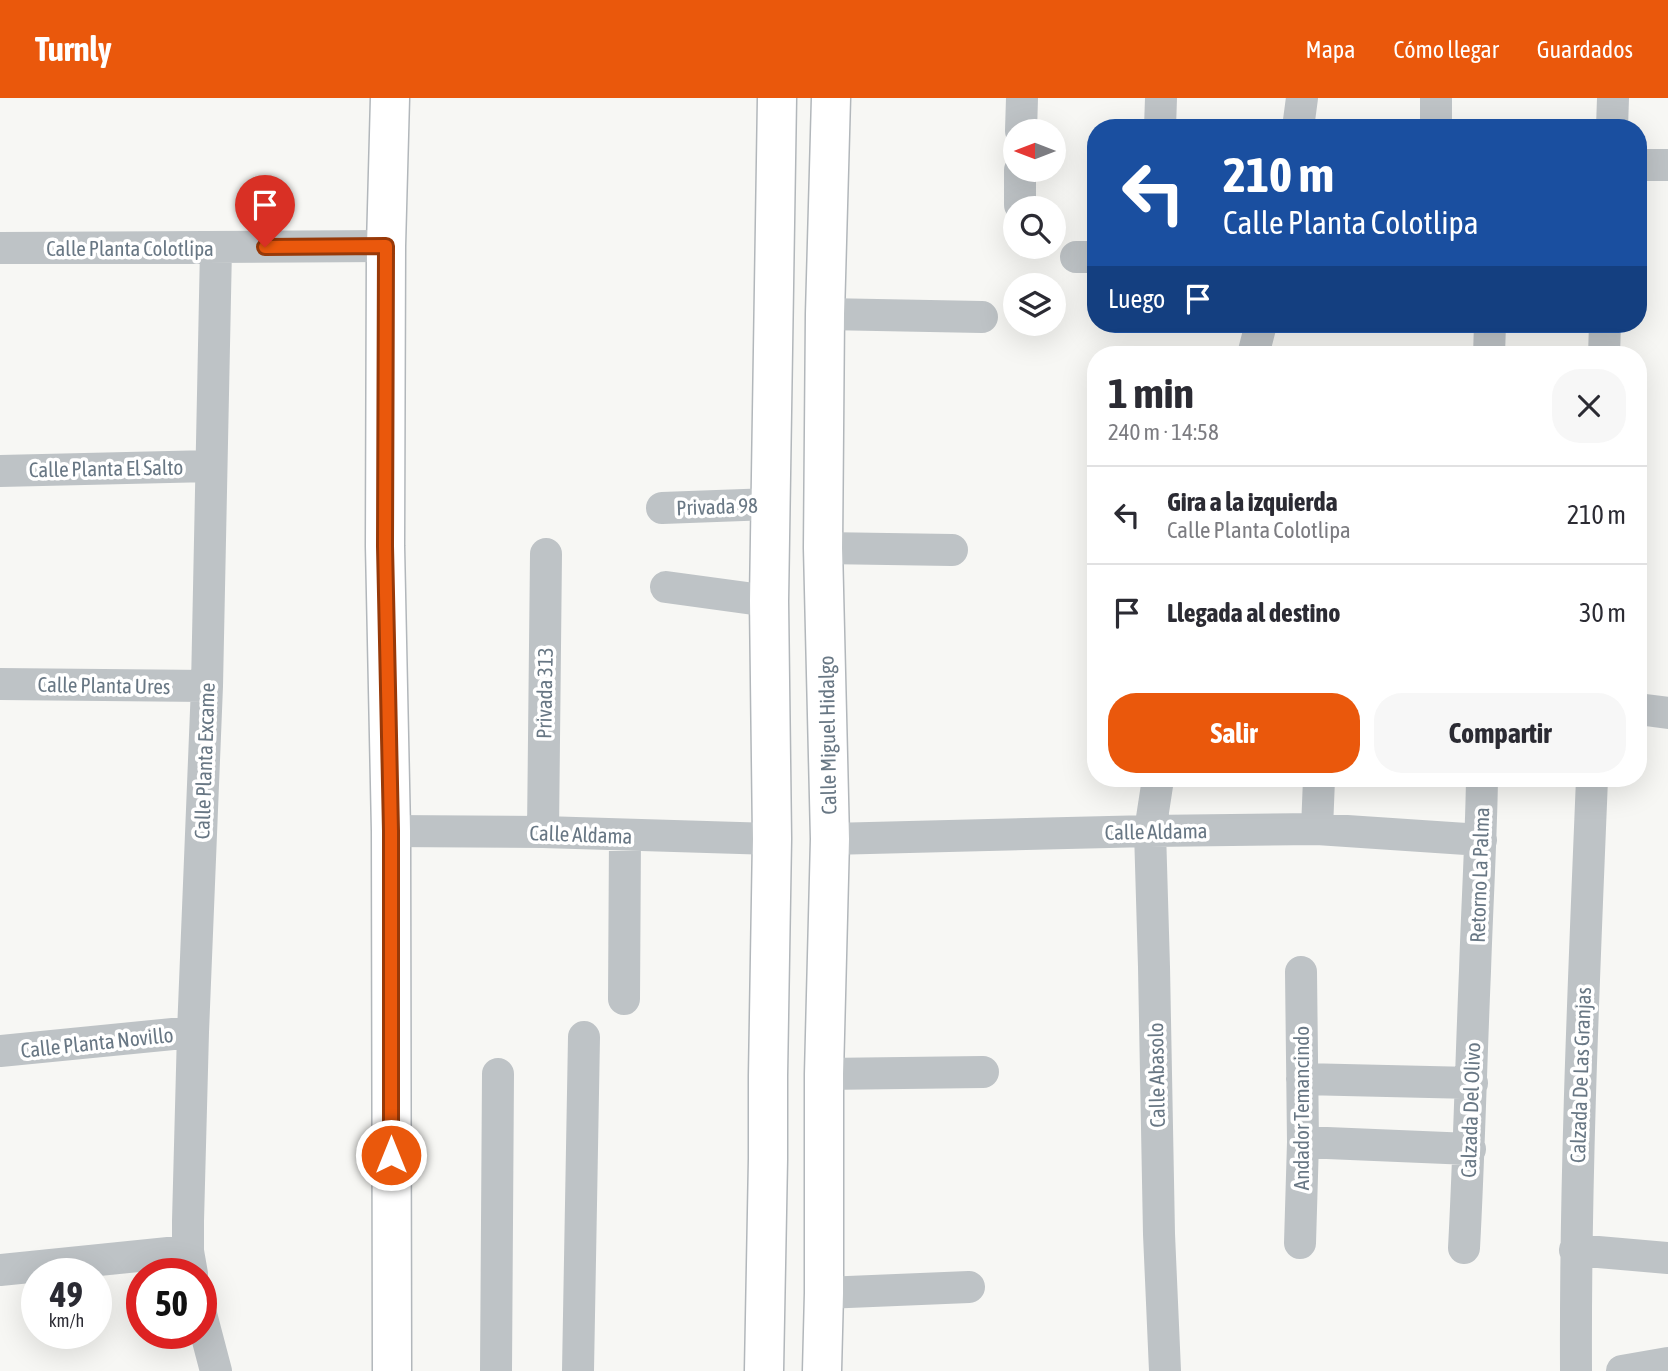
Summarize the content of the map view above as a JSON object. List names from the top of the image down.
{
  "streets": {
    "main road": ["Calle Miguel Hidalgo"],
    "street": [
      "Calle Planta Colotlipa",
      "Calle Planta El Salto",
      "Privada 98",
      "Calle Planta Ures",
      "Privada 313",
      "Calle Planta Excame",
      "Calle Aldama",
      "Retorno La Palma",
      "Calle Planta Novillo",
      "Calle Abasolo",
      "Calzada De Las Granjas",
      "Andador Temancindo",
      "Calzada Del Olivo"
    ]
  },
  "crossings": [
    ["Calle Planta Colotlipa", "Calle Planta Excame"],
    ["Calle Planta El Salto", "Calle Planta Excame"],
    ["Calle Planta Ures", "Calle Planta Excame"],
    ["Privada 313", "Calle Aldama"],
    ["Calle Miguel Hidalgo", "Calle Aldama"],
    ["Calle Planta Excame", "Calle Planta Novillo"],
    ["Calle Aldama", "Retorno La Palma"],
    ["Calle Aldama", "Calle Abasolo"],
    ["Retorno La Palma", "Calzada Del Olivo"]
  ],
  "north": "left",
  "page": {
    "header": "Turnly",
    "nav": ["Mapa", "Cómo llegar", "Guardados"],
    "turn": ["210 m", "Calle Planta Colotlipa"],
    "then": "Luego",
    "heading": ["1 min", "240 m · 14:58"],
    "list": [
      {
        "name": "Gira a la izquierda",
        "note": "Calle Planta Colotlipa",
        "value": "210 m"
      },
      {
        "name": "Llegada al destino",
        "value": "30 m"
      }
    ],
    "buttons": ["Salir", "Compartir"],
    "speed": "49 km/h",
    "limit": "50"
  }
}
